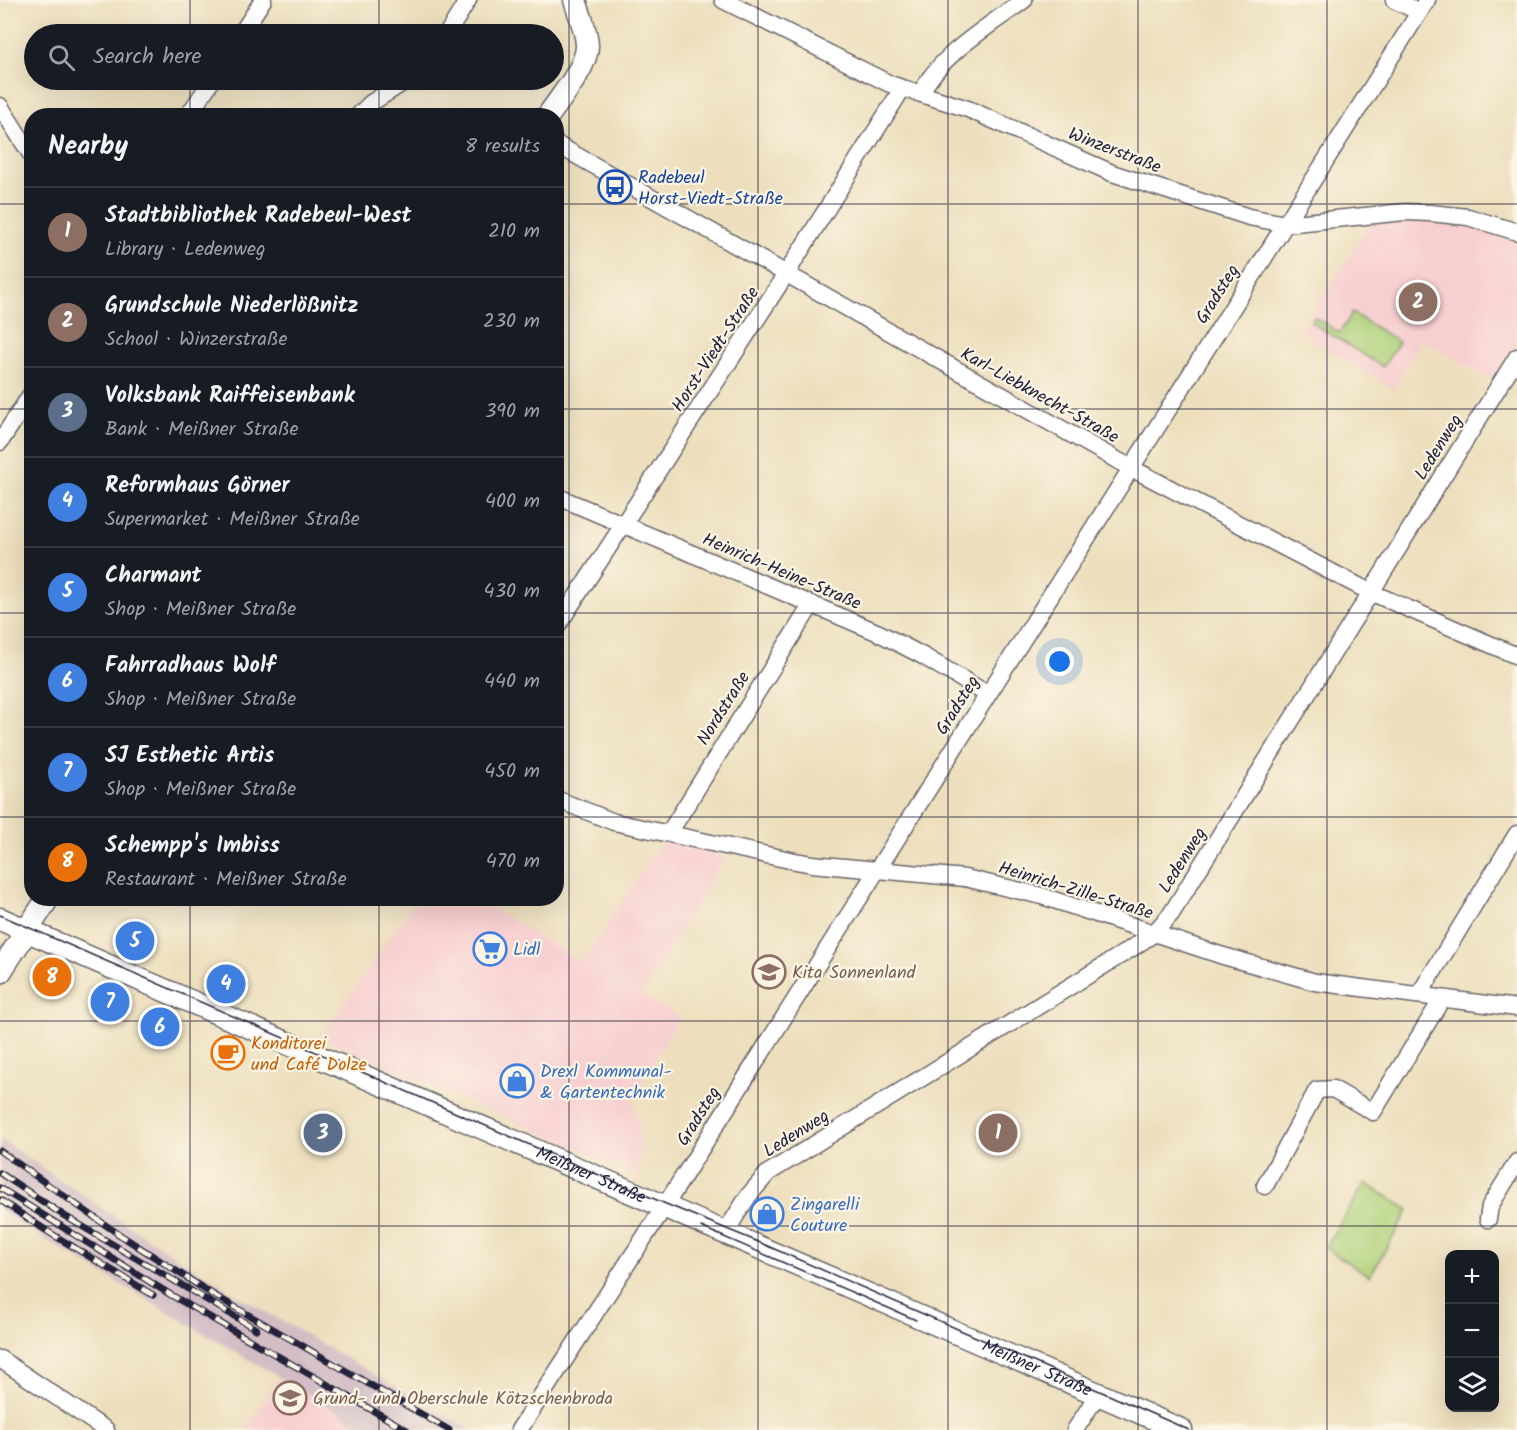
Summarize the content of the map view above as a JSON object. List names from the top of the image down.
{
  "streets": {
    "main road": ["Meißner Straße"],
    "street": [
      "Winzerstraße",
      "Gradsteg",
      "Horst-Viedt-Straße",
      "Karl-Liebknecht-Straße",
      "Ledenweg",
      "Heinrich-Heine-Straße",
      "Nordstraße",
      "Heinrich-Zille-Straße"
    ]
  },
  "crossings": [
    ["Winzerstraße", "Gradsteg"],
    ["Winzerstraße", "Horst-Viedt-Straße"],
    ["Gradsteg", "Karl-Liebknecht-Straße"],
    ["Gradsteg", "Heinrich-Heine-Straße"],
    ["Gradsteg", "Heinrich-Zille-Straße"],
    ["Gradsteg", "Meißner Straße"],
    ["Horst-Viedt-Straße", "Karl-Liebknecht-Straße"],
    ["Horst-Viedt-Straße", "Heinrich-Heine-Straße"],
    ["Karl-Liebknecht-Straße", "Ledenweg"],
    ["Ledenweg", "Heinrich-Zille-Straße"],
    ["Ledenweg", "Meißner Straße"],
    ["Heinrich-Heine-Straße", "Nordstraße"],
    ["Nordstraße", "Heinrich-Zille-Straße"]
  ],
  "places": {
    "bus stop": ["Radebeul Horst-Viedt-Straße"],
    "supermarket": ["Lidl"],
    "school or university": ["Kita Sonnenland", "Grund- und Oberschule Kötzschenbroda"],
    "cafe": ["Konditorei und Café Dolze"],
    "shop": ["Drexl Kommunal- & Gartentechnik", "Zingarelli Couture"]
  },
  "page": {
    "search": "Search here",
    "heading": ["Nearby", "8 results"],
    "list": [
      {
        "mark": "1",
        "name": "Stadtbibliothek Radebeul-West",
        "note": "Library · Ledenweg",
        "value": "210 m"
      },
      {
        "mark": "2",
        "name": "Grundschule Niederlößnitz",
        "note": "School · Winzerstraße",
        "value": "230 m"
      },
      {
        "mark": "3",
        "name": "Volksbank Raiffeisenbank",
        "note": "Bank · Meißner Straße",
        "value": "390 m"
      },
      {
        "mark": "4",
        "name": "Reformhaus Görner",
        "note": "Supermarket · Meißner Straße",
        "value": "400 m"
      },
      {
        "mark": "5",
        "name": "Charmant",
        "note": "Shop · Meißner Straße",
        "value": "430 m"
      },
      {
        "mark": "6",
        "name": "Fahrradhaus Wolf",
        "note": "Shop · Meißner Straße",
        "value": "440 m"
      },
      {
        "mark": "7",
        "name": "SJ Esthetic Artis",
        "note": "Shop · Meißner Straße",
        "value": "450 m"
      },
      {
        "mark": "8",
        "name": "Schempp's Imbiss",
        "note": "Restaurant · Meißner Straße",
        "value": "470 m"
      }
    ],
    "pins": [
      "2",
      "5",
      "8",
      "4",
      "7",
      "6",
      "1",
      "3"
    ],
    "map_buttons": ["+", "−"]
  }
}
